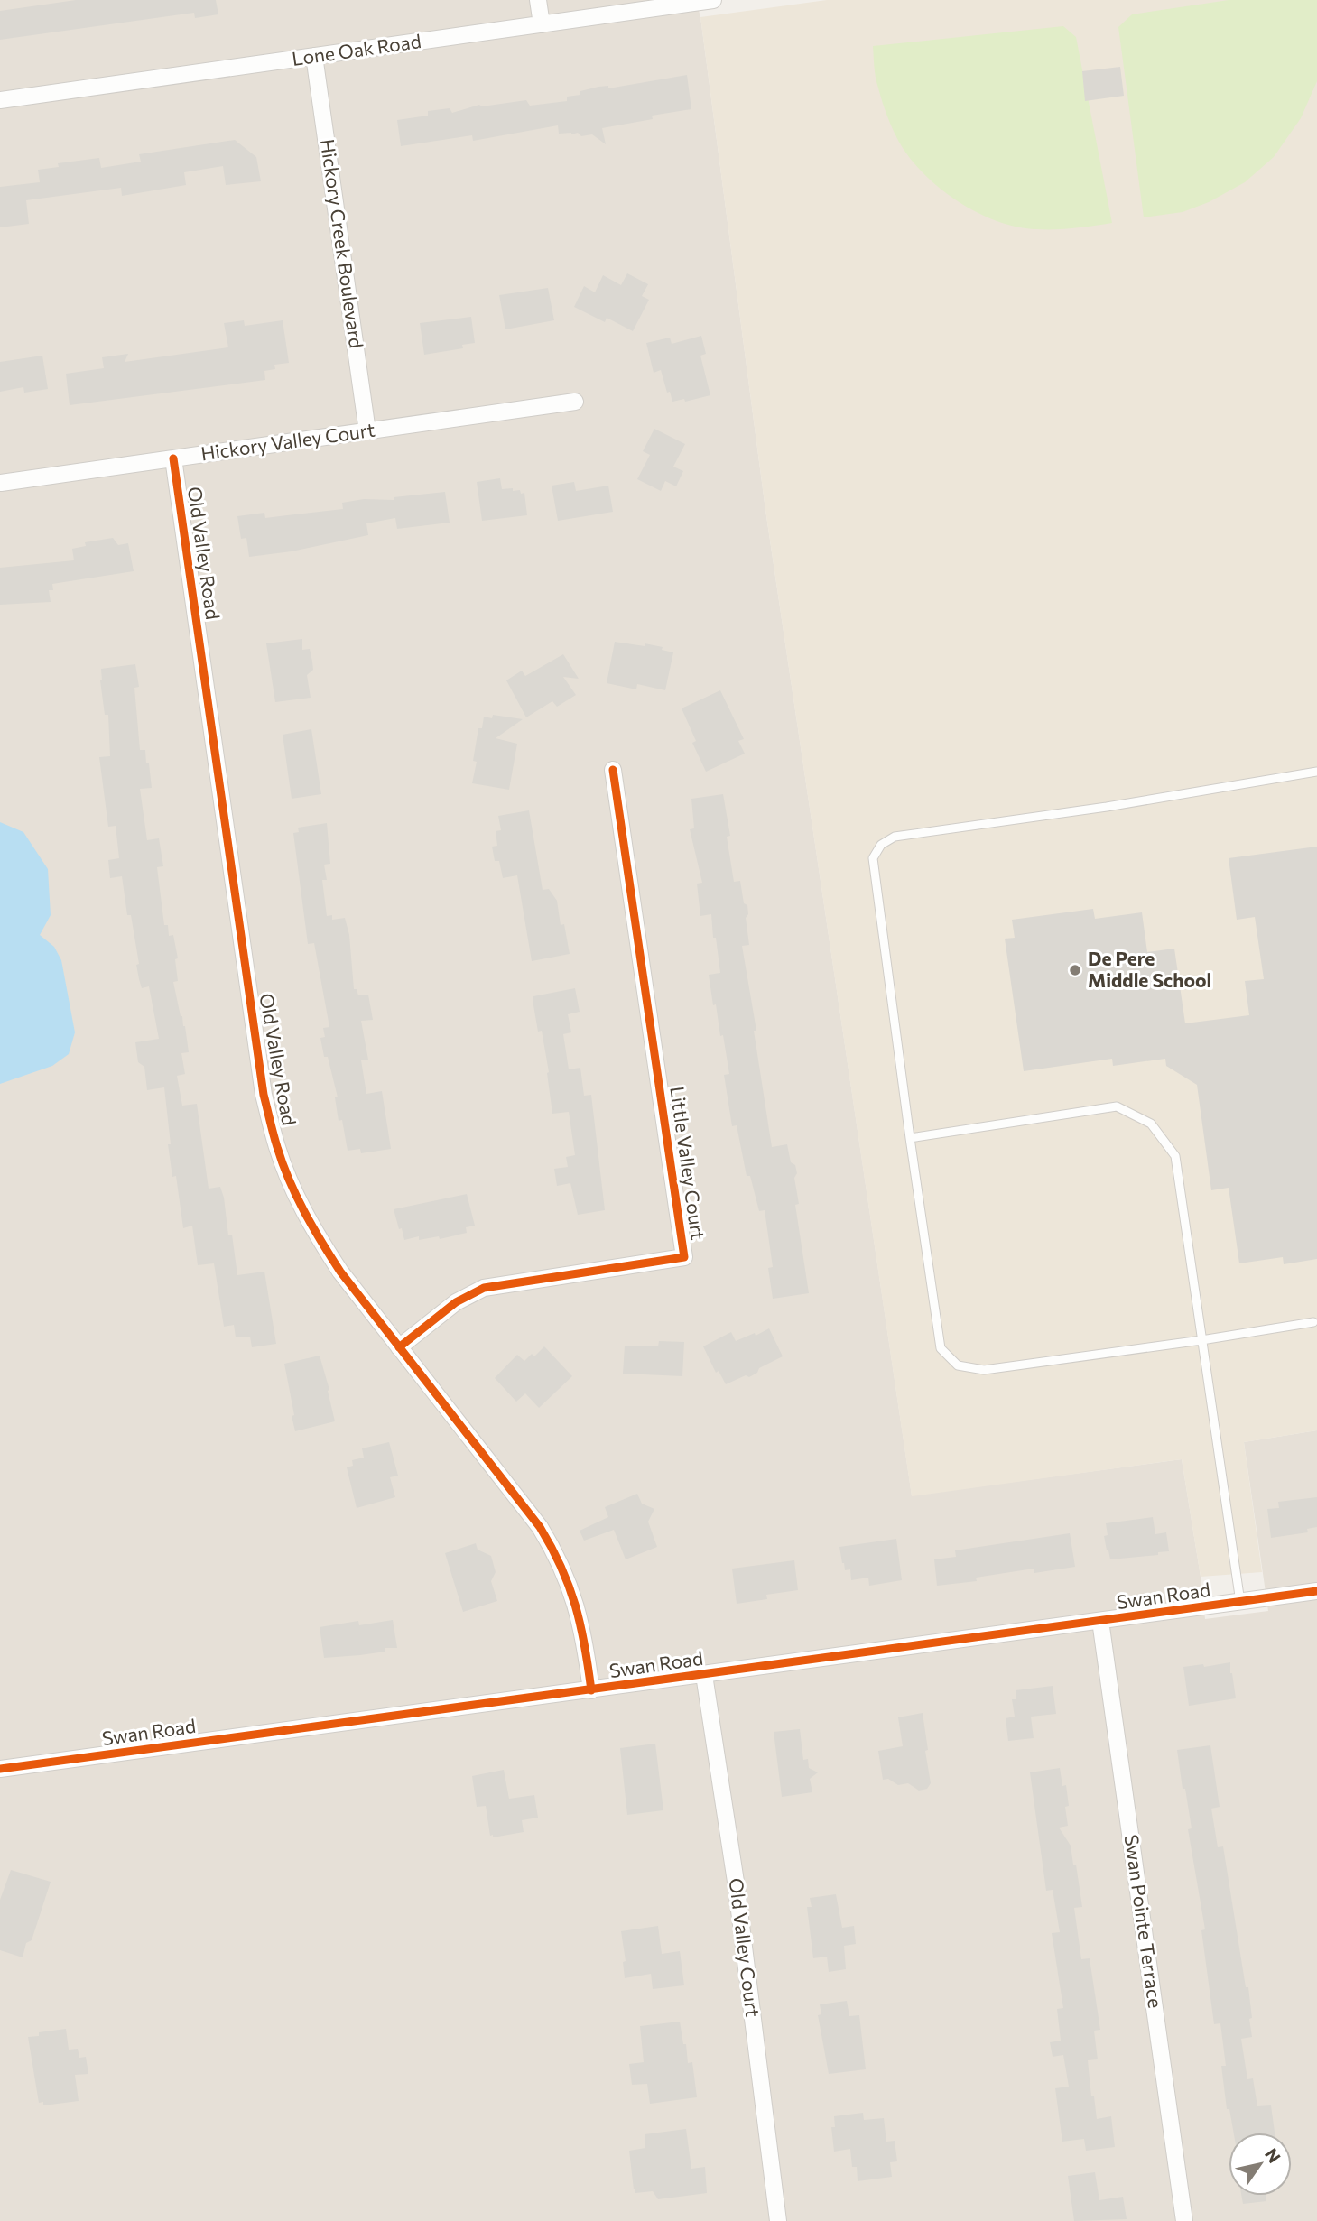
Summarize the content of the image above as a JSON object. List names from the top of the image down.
{
  "streets": {
    "street": [
      "Lone Oak Road",
      "Hickory Creek Boulevard",
      "Hickory Valley Court",
      "Old Valley Road",
      "Little Valley Court",
      "Swan Road",
      "Swan Pointe Terrace",
      "Old Valley Court"
    ]
  },
  "crossings": [
    ["Lone Oak Road", "Hickory Creek Boulevard"],
    ["Hickory Creek Boulevard", "Hickory Valley Court"],
    ["Hickory Valley Court", "Old Valley Road"],
    ["Old Valley Road", "Little Valley Court"],
    ["Old Valley Road", "Swan Road"],
    ["Swan Road", "Swan Pointe Terrace"],
    ["Swan Road", "Old Valley Court"]
  ],
  "places": ["De Pere Middle School"],
  "north": "top right"
}
